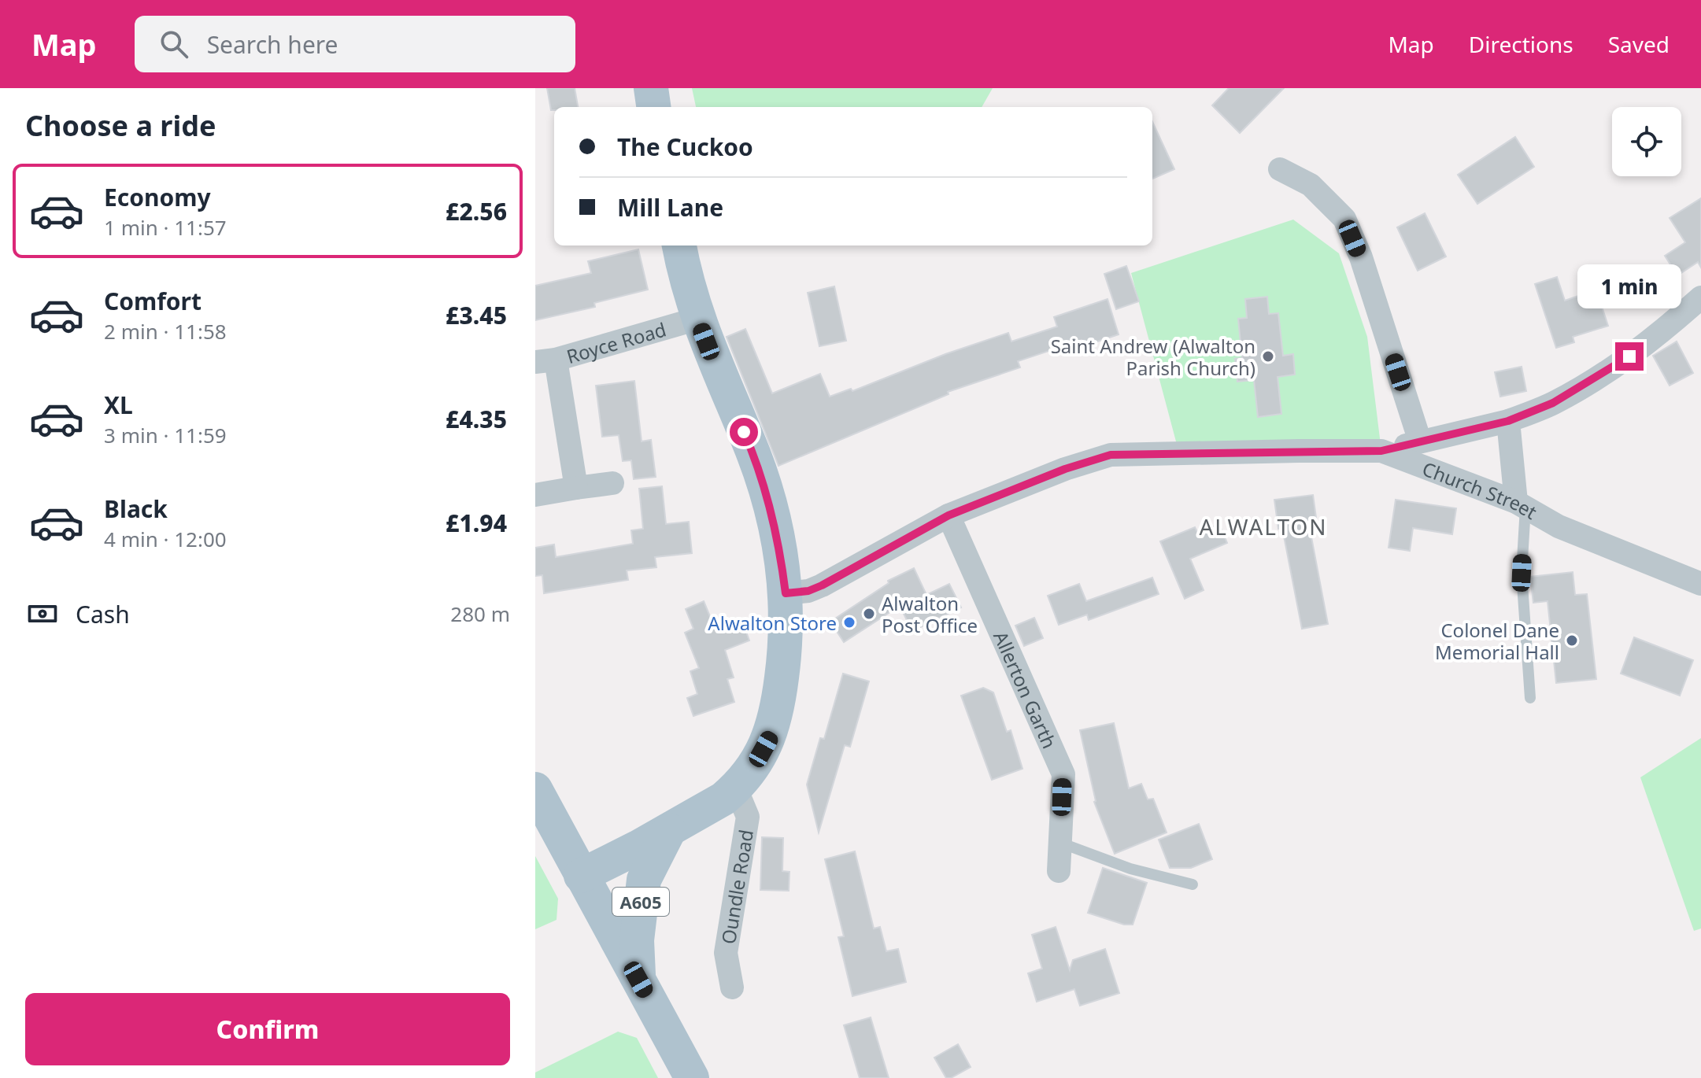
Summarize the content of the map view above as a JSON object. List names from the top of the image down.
{
  "streets": {
    "main road": ["A605"],
    "street": [
      "Royce Road",
      "Church Street",
      "Allerton Garth",
      "Oundle Road"
    ]
  },
  "crossings": [
    ["Royce Road", "A605"],
    ["Church Street", "Allerton Garth"],
    ["Church Street", "A605"],
    ["Oundle Road", "A605"]
  ],
  "districts": ["ALWALTON"],
  "places": [
    "Saint Andrew (Alwalton Parish Church)",
    "Alwalton Post Office",
    "Alwalton Store",
    "Colonel Dane Memorial Hall"
  ],
  "page": {
    "header": "Map",
    "search": "Search here",
    "nav": ["Map", "Directions", "Saved"],
    "heading": "Choose a ride",
    "banner": ["The Cuckoo", "Mill Lane"],
    "list": [
      {
        "name": "Economy",
        "note": "1 min · 11:57",
        "value": "£2.56"
      },
      {
        "name": "Comfort",
        "note": "2 min · 11:58",
        "value": "£3.45"
      },
      {
        "name": "XL",
        "note": "3 min · 11:59",
        "value": "£4.35"
      },
      {
        "name": "Black",
        "note": "4 min · 12:00",
        "value": "£1.94"
      }
    ],
    "bubble": "1 min",
    "pay": ["Cash", "280 m"],
    "buttons": "Confirm"
  }
}
